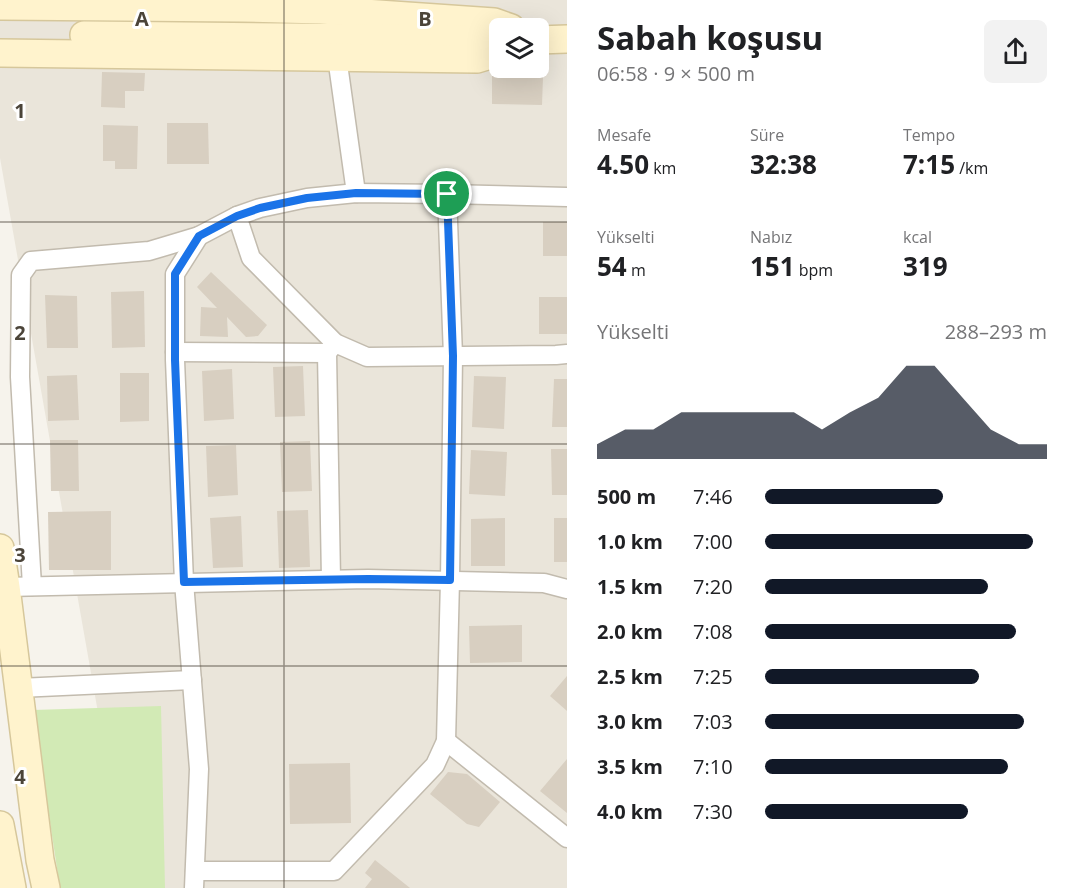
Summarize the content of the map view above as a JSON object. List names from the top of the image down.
{
  "page": {
    "heading": ["Sabah koşusu", "06:58 · 9 × 500 m"],
    "stats": [
      ["Mesafe", "4.50 km"],
      ["Süre", "32:38"],
      ["Tempo", "7:15 /km"],
      ["Yükselti", "54 m"],
      ["Nabız", "151 bpm"],
      ["kcal", "319"]
    ],
    "chart": ["Yükselti", "288–293 m"],
    "list": [
      {
        "name": "500 m",
        "note": "7:46"
      },
      {
        "name": "1.0 km",
        "note": "7:00"
      },
      {
        "name": "1.5 km",
        "note": "7:20"
      },
      {
        "name": "2.0 km",
        "note": "7:08"
      },
      {
        "name": "2.5 km",
        "note": "7:25"
      },
      {
        "name": "3.0 km",
        "note": "7:03"
      },
      {
        "name": "3.5 km",
        "note": "7:10"
      },
      {
        "name": "4.0 km",
        "note": "7:30"
      }
    ]
  },
  "grid": {
    "columns": ["A", "B"],
    "rows": [
      "1",
      "2",
      "3",
      "4"
    ]
  }
}
